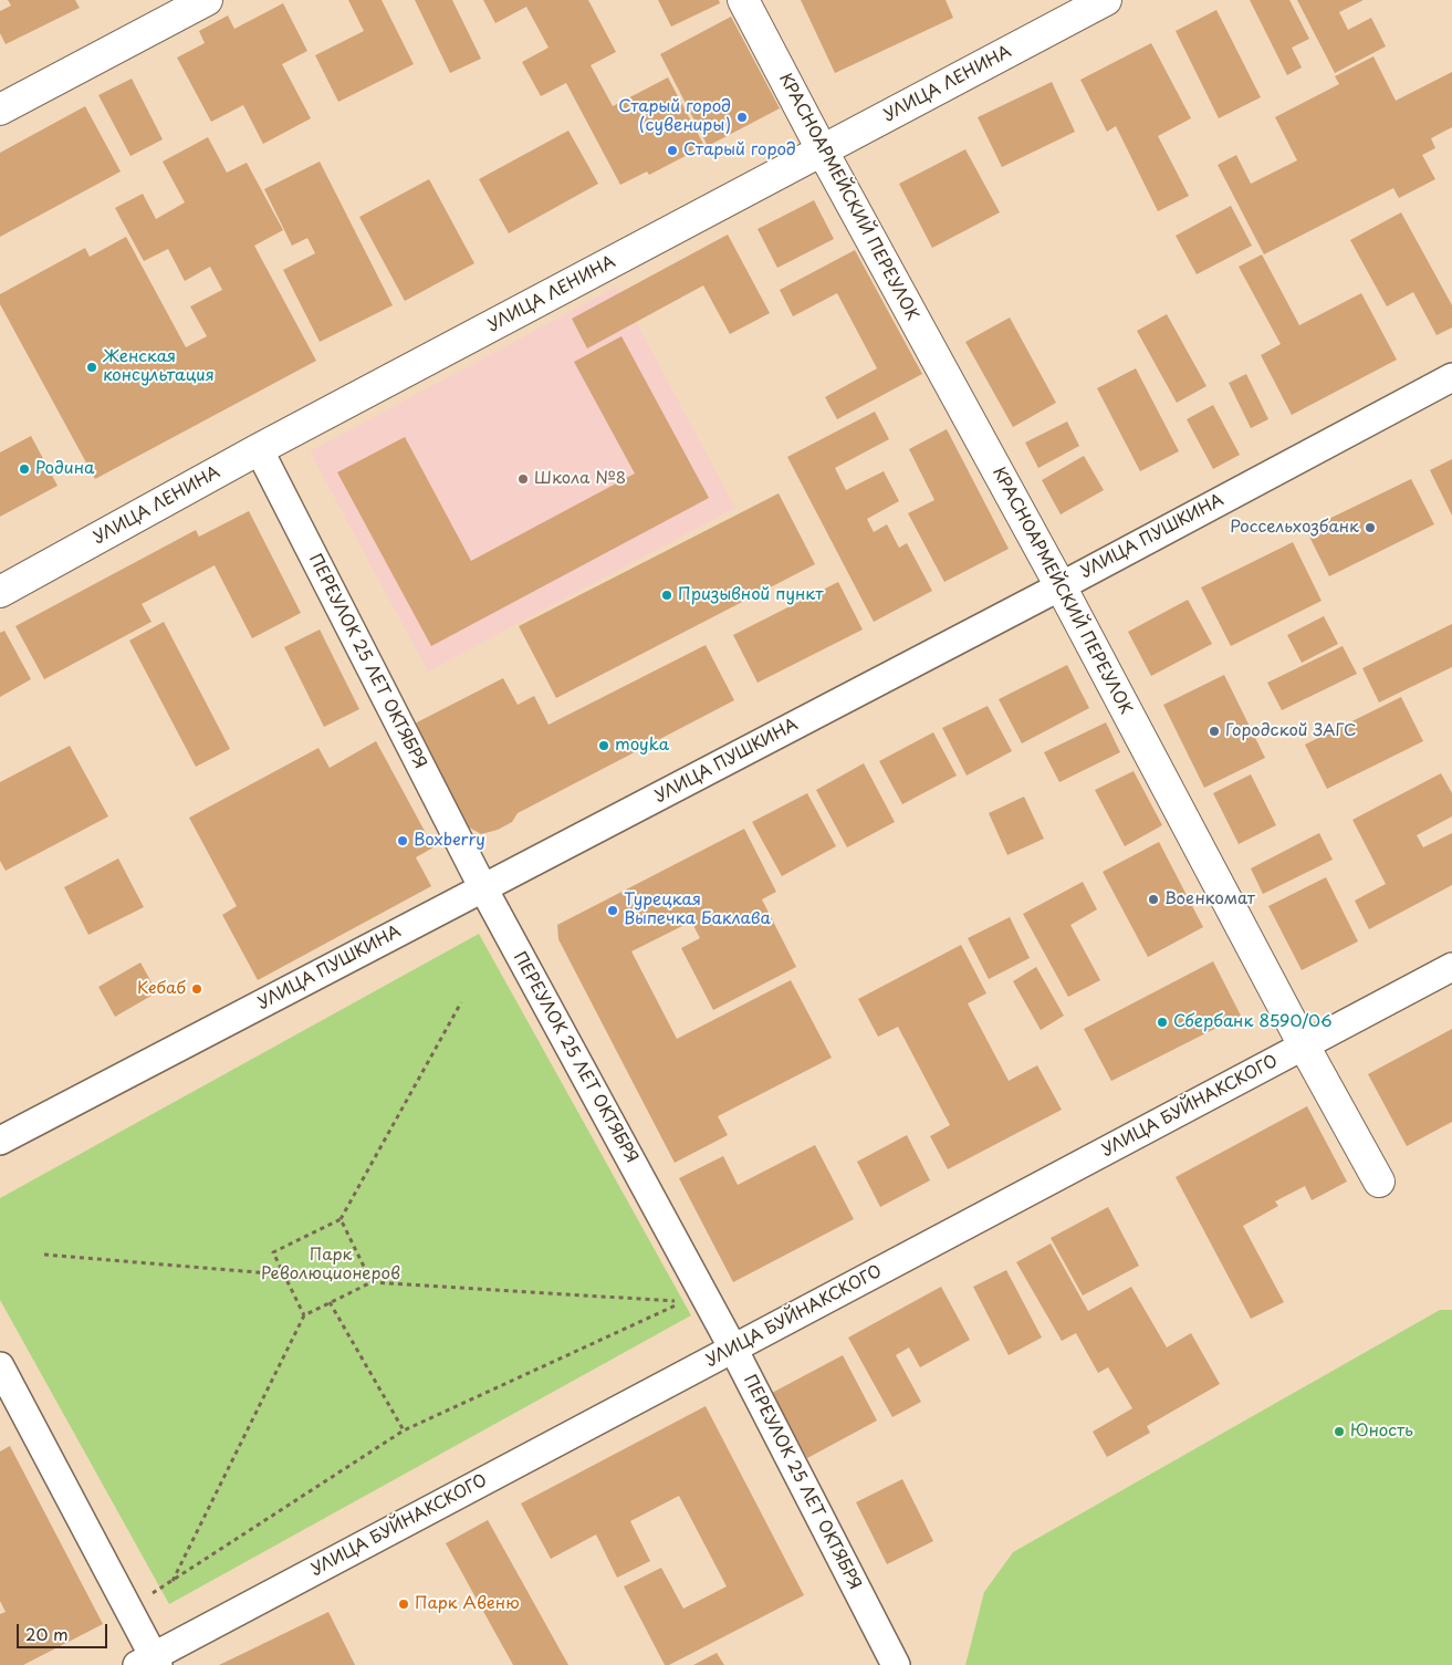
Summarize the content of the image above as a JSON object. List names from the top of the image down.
{
  "streets": {
    "street": [
      "УЛИЦА ЛЕНИНА",
      "КРАСНОАРМЕЙСКИЙ ПЕРЕУЛОК",
      "УЛИЦА ПУШКИНА",
      "ПЕРЕУЛОК 25 ЛЕТ ОКТЯБРЯ",
      "УЛИЦА БУЙНАКСКОГО"
    ]
  },
  "crossings": [
    ["УЛИЦА ЛЕНИНА", "КРАСНОАРМЕЙСКИЙ ПЕРЕУЛОК"],
    ["УЛИЦА ЛЕНИНА", "ПЕРЕУЛОК 25 ЛЕТ ОКТЯБРЯ"],
    ["КРАСНОАРМЕЙСКИЙ ПЕРЕУЛОК", "УЛИЦА ПУШКИНА"],
    ["КРАСНОАРМЕЙСКИЙ ПЕРЕУЛОК", "УЛИЦА БУЙНАКСКОГО"],
    ["УЛИЦА ПУШКИНА", "ПЕРЕУЛОК 25 ЛЕТ ОКТЯБРЯ"],
    ["ПЕРЕУЛОК 25 ЛЕТ ОКТЯБРЯ", "УЛИЦА БУЙНАКСКОГО"]
  ],
  "parks": ["Парк Революционеров"],
  "places": [
    "Старый город (сувениры)",
    "Старый город",
    "Женская консультация",
    "Родина",
    "Школа №8",
    "Россельхозбанк",
    "Призывной пункт",
    "Городской ЗАГС",
    "moyka",
    "Boxberry",
    "Военкомат",
    "Турецкая Выпечка Баклава",
    "Кебаб",
    "Сбербанк 8590/06",
    "Юность",
    "Парк Авеню"
  ],
  "scale_bar": "20 m"
}
